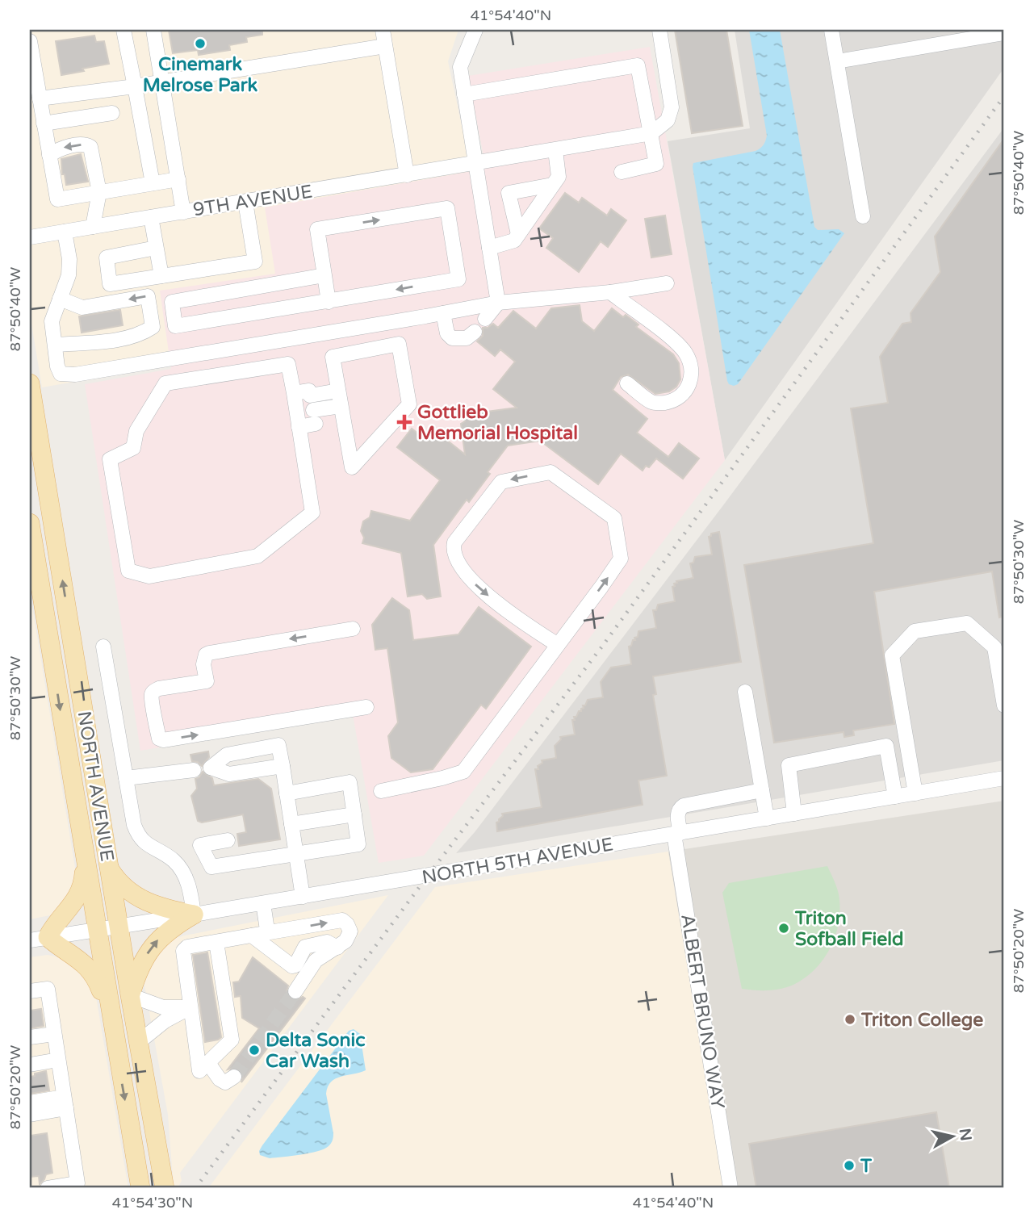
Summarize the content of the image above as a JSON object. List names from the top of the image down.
{
  "streets": {
    "main road": ["NORTH AVENUE"],
    "street": ["9TH AVENUE", "NORTH 5TH AVENUE", "ALBERT BRUNO WAY"]
  },
  "crossings": [
    ["NORTH AVENUE", "NORTH 5TH AVENUE"],
    ["NORTH 5TH AVENUE", "ALBERT BRUNO WAY"]
  ],
  "places": {
    "other": [
      "Cinemark Melrose Park",
      "Triton Sofball Field",
      "Triton College",
      "Delta Sonic Car Wash",
      "T"
    ],
    "health": ["Gottlieb Memorial Hospital"]
  },
  "north": "right",
  "coordinates": [
    "41°54'40\"N",
    "87°50'40\"W",
    "87°50'30\"W",
    "87°50'20\"W",
    "41°54'30\"N"
  ]
}
